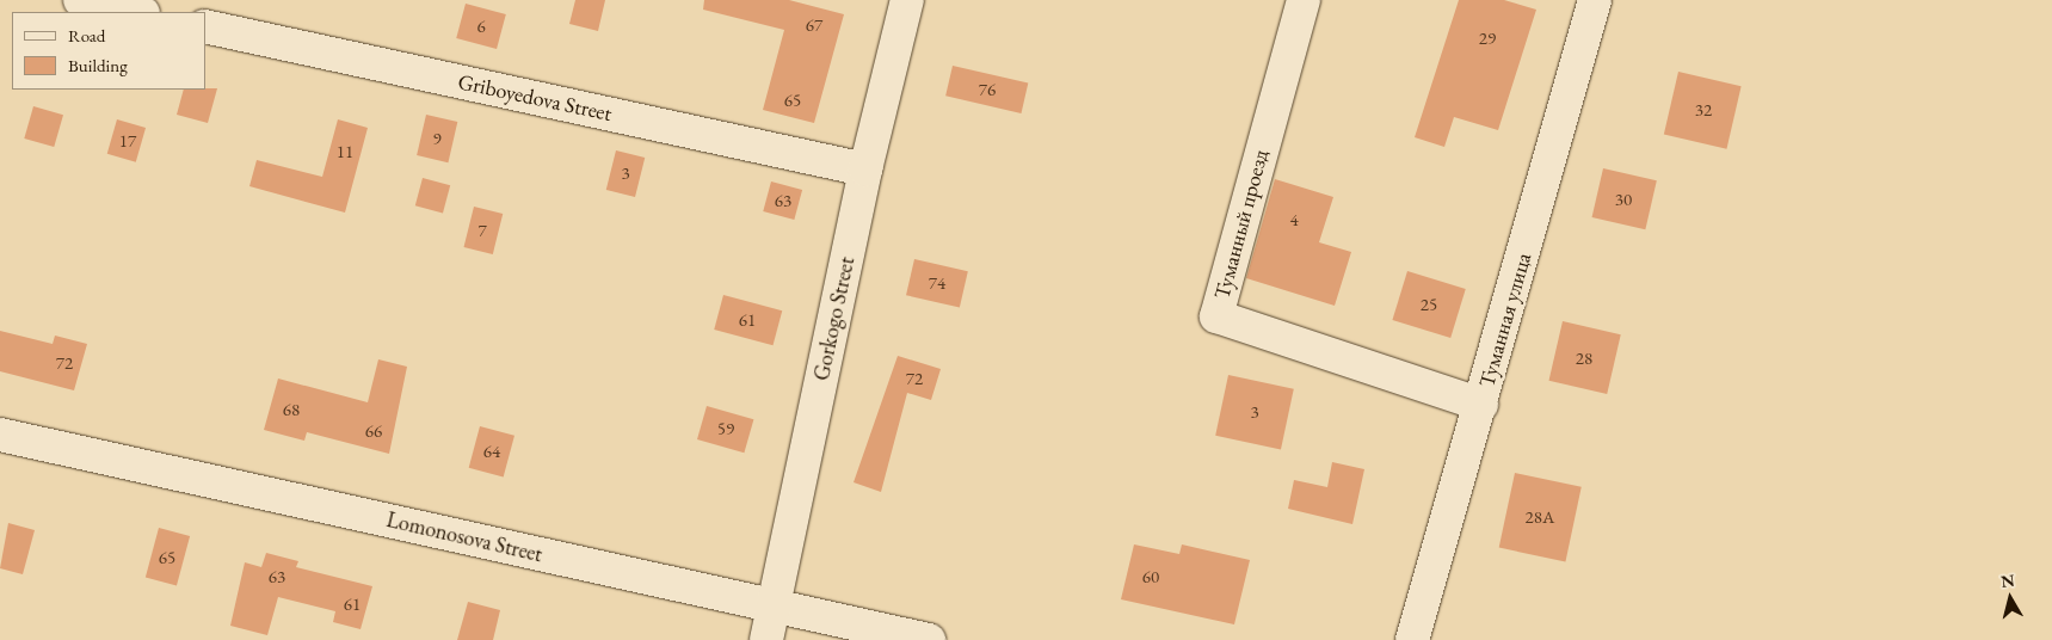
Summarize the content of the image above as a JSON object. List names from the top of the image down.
{
  "streets": {
    "street": [
      "Griboyedova Street",
      "Туманный проезд",
      "Gorkogo Street",
      "Туманная улица",
      "Lomonosova Street"
    ]
  },
  "crossings": [
    ["Griboyedova Street", "Gorkogo Street"],
    ["Туманный проезд", "Туманная улица"],
    ["Gorkogo Street", "Lomonosova Street"]
  ],
  "house_numbers": [
    "67",
    "6",
    "29",
    "76",
    "65",
    "32",
    "9",
    "17",
    "11",
    "3",
    "30",
    "63",
    "4",
    "7",
    "74",
    "25",
    "61",
    "28",
    "72",
    "72",
    "68",
    "3",
    "59",
    "66",
    "64",
    "28А",
    "65",
    "63",
    "60",
    "61"
  ],
  "legend": ["Road", "Building"],
  "north": "top"
}
